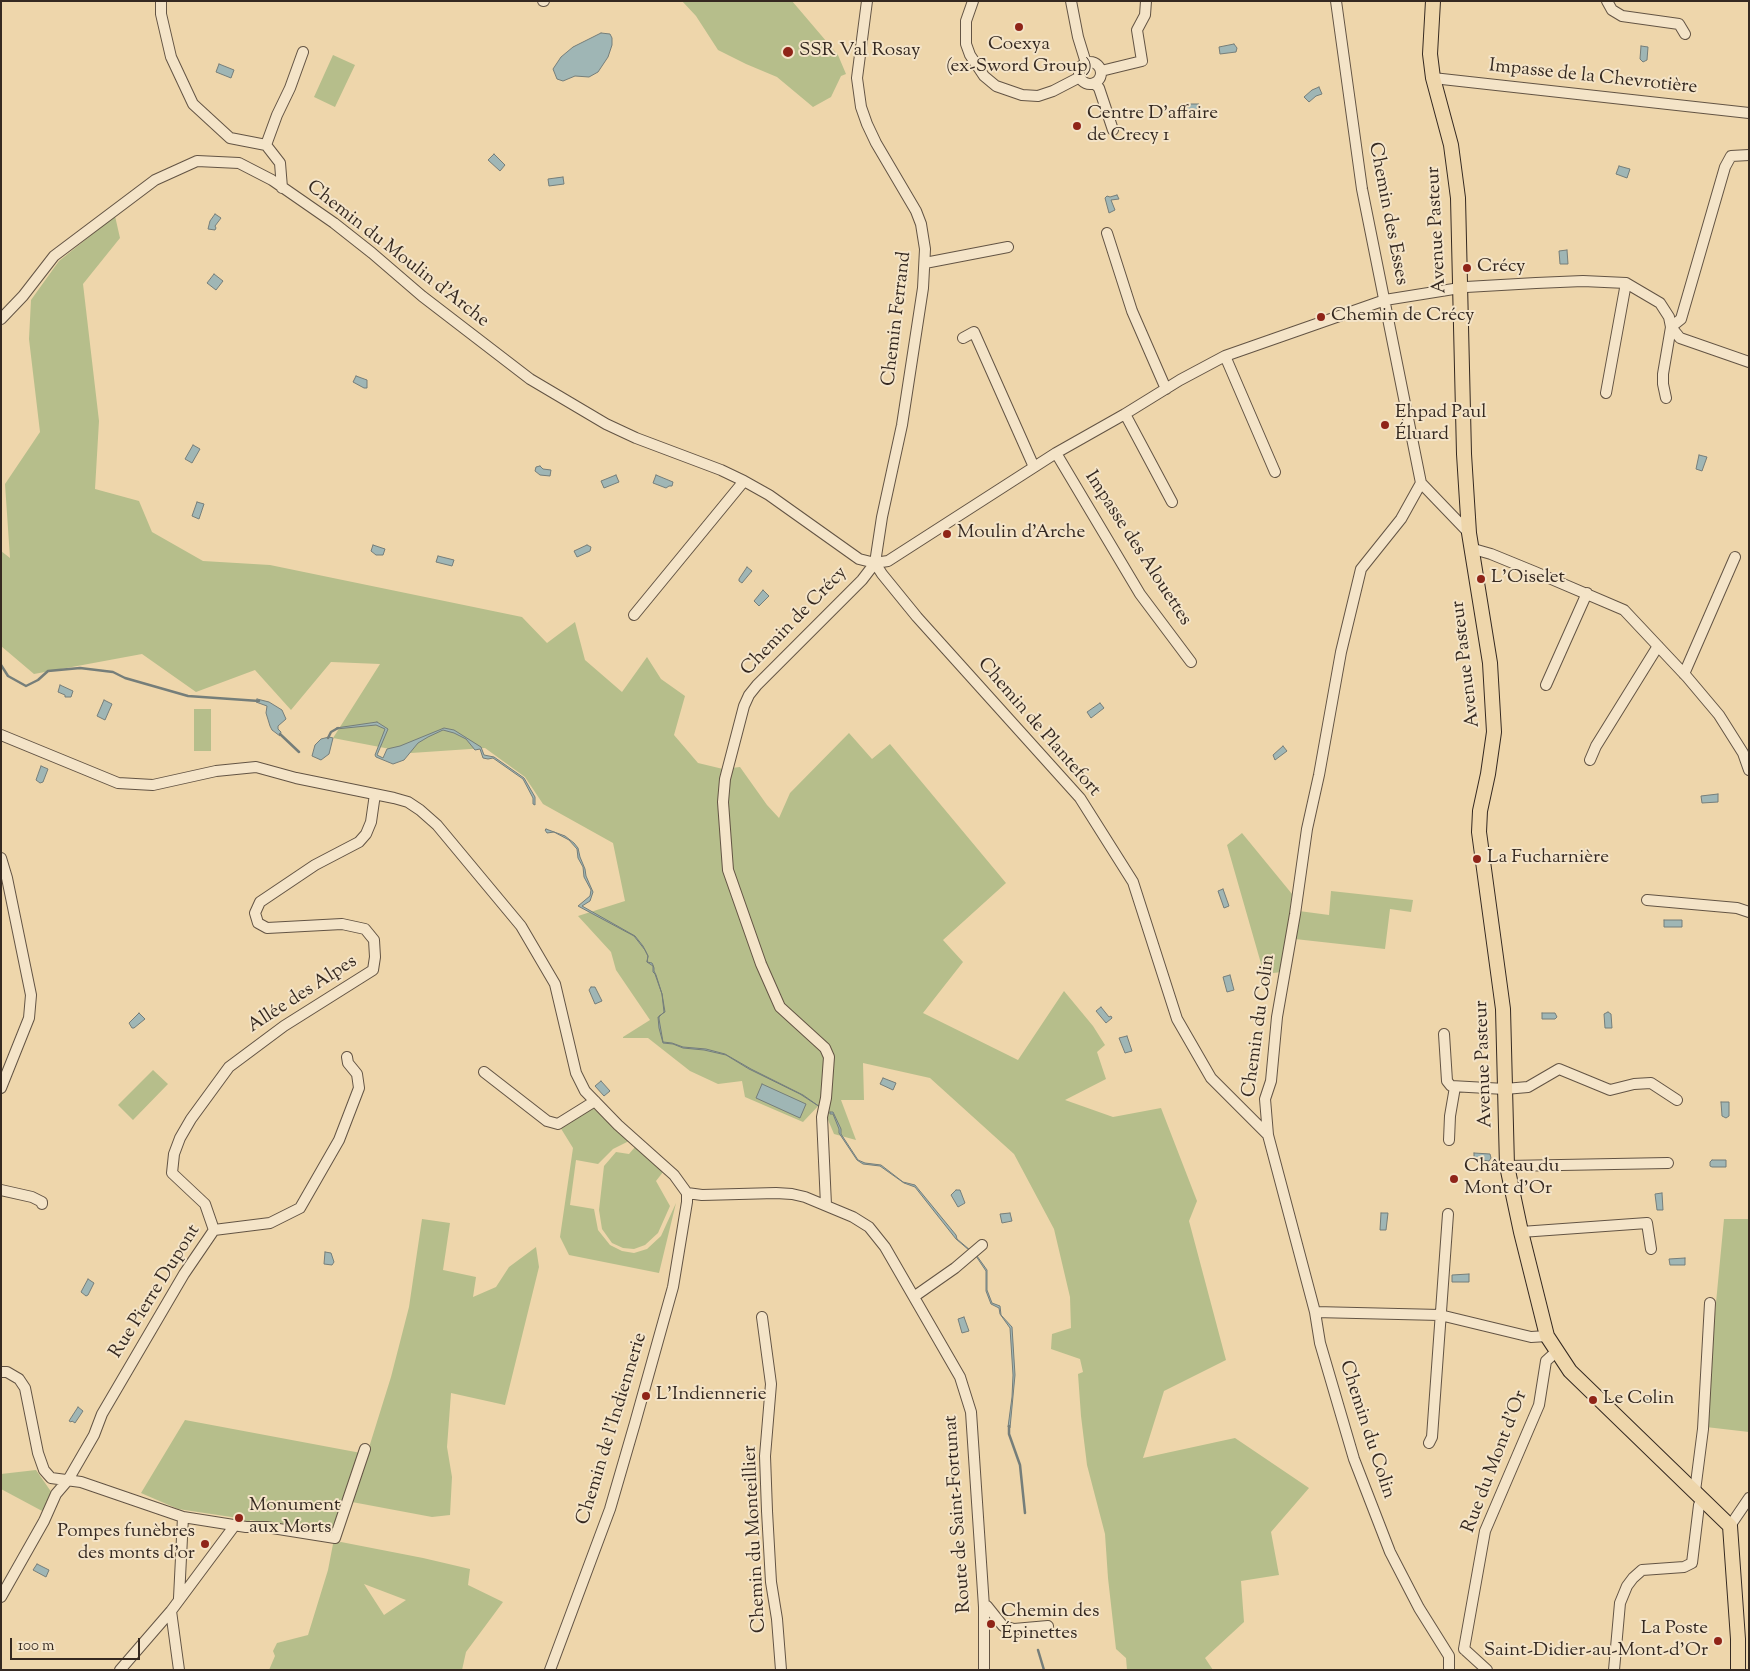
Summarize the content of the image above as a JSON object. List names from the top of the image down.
{
  "streets": {
    "main road": ["Avenue Pasteur"],
    "street": [
      "Impasse de la Chevrotière",
      "Chemin des Esses",
      "Chemin du Moulin d'Arche",
      "Chemin Ferrand",
      "Impasse des Alouettes",
      "Chemin de Crécy",
      "Chemin de Plantefort",
      "Allée des Alpes",
      "Chemin du Colin",
      "Rue Pierre Dupont",
      "Chemin de l'Indiennerie",
      "Rue du Mont d'Or",
      "Route de Saint-Fortunat",
      "Chemin du Monteillier"
    ]
  },
  "crossings": [
    ["Impasse de la Chevrotière", "Avenue Pasteur"],
    ["Chemin des Esses", "Chemin de Crécy"],
    ["Chemin des Esses", "Chemin du Colin"],
    ["Avenue Pasteur", "Chemin de Crécy"],
    ["Avenue Pasteur", "Rue du Mont d'Or"],
    ["Chemin du Moulin d'Arche", "Chemin Ferrand"],
    ["Chemin du Moulin d'Arche", "Chemin de Crécy"],
    ["Chemin du Moulin d'Arche", "Chemin de Plantefort"],
    ["Chemin Ferrand", "Chemin de Crécy"],
    ["Chemin Ferrand", "Chemin de Plantefort"],
    ["Impasse des Alouettes", "Chemin de Crécy"],
    ["Chemin de Crécy", "Chemin de Plantefort"],
    ["Chemin de Crécy", "Route de Saint-Fortunat"],
    ["Chemin de Plantefort", "Chemin du Colin"],
    ["Allée des Alpes", "Rue Pierre Dupont"],
    ["Chemin de l'Indiennerie", "Route de Saint-Fortunat"]
  ],
  "places": [
    "Coexya (ex-Sword Group)",
    "SSR Val Rosay",
    "Centre D'affaire de Crecy 1",
    "Crécy",
    "Chemin de Crécy",
    "Ehpad Paul Éluard",
    "Moulin d'Arche",
    "L'Oiselet",
    "La Fucharnière",
    "Château du Mont d'Or",
    "L'Indiennerie",
    "Le Colin",
    "Monument aux Morts",
    "Pompes funèbres des monts d'or",
    "Chemin des Épinettes",
    "La Poste Saint-Didier-au-Mont-d'Or"
  ],
  "scale_bar": "100 m"
}
